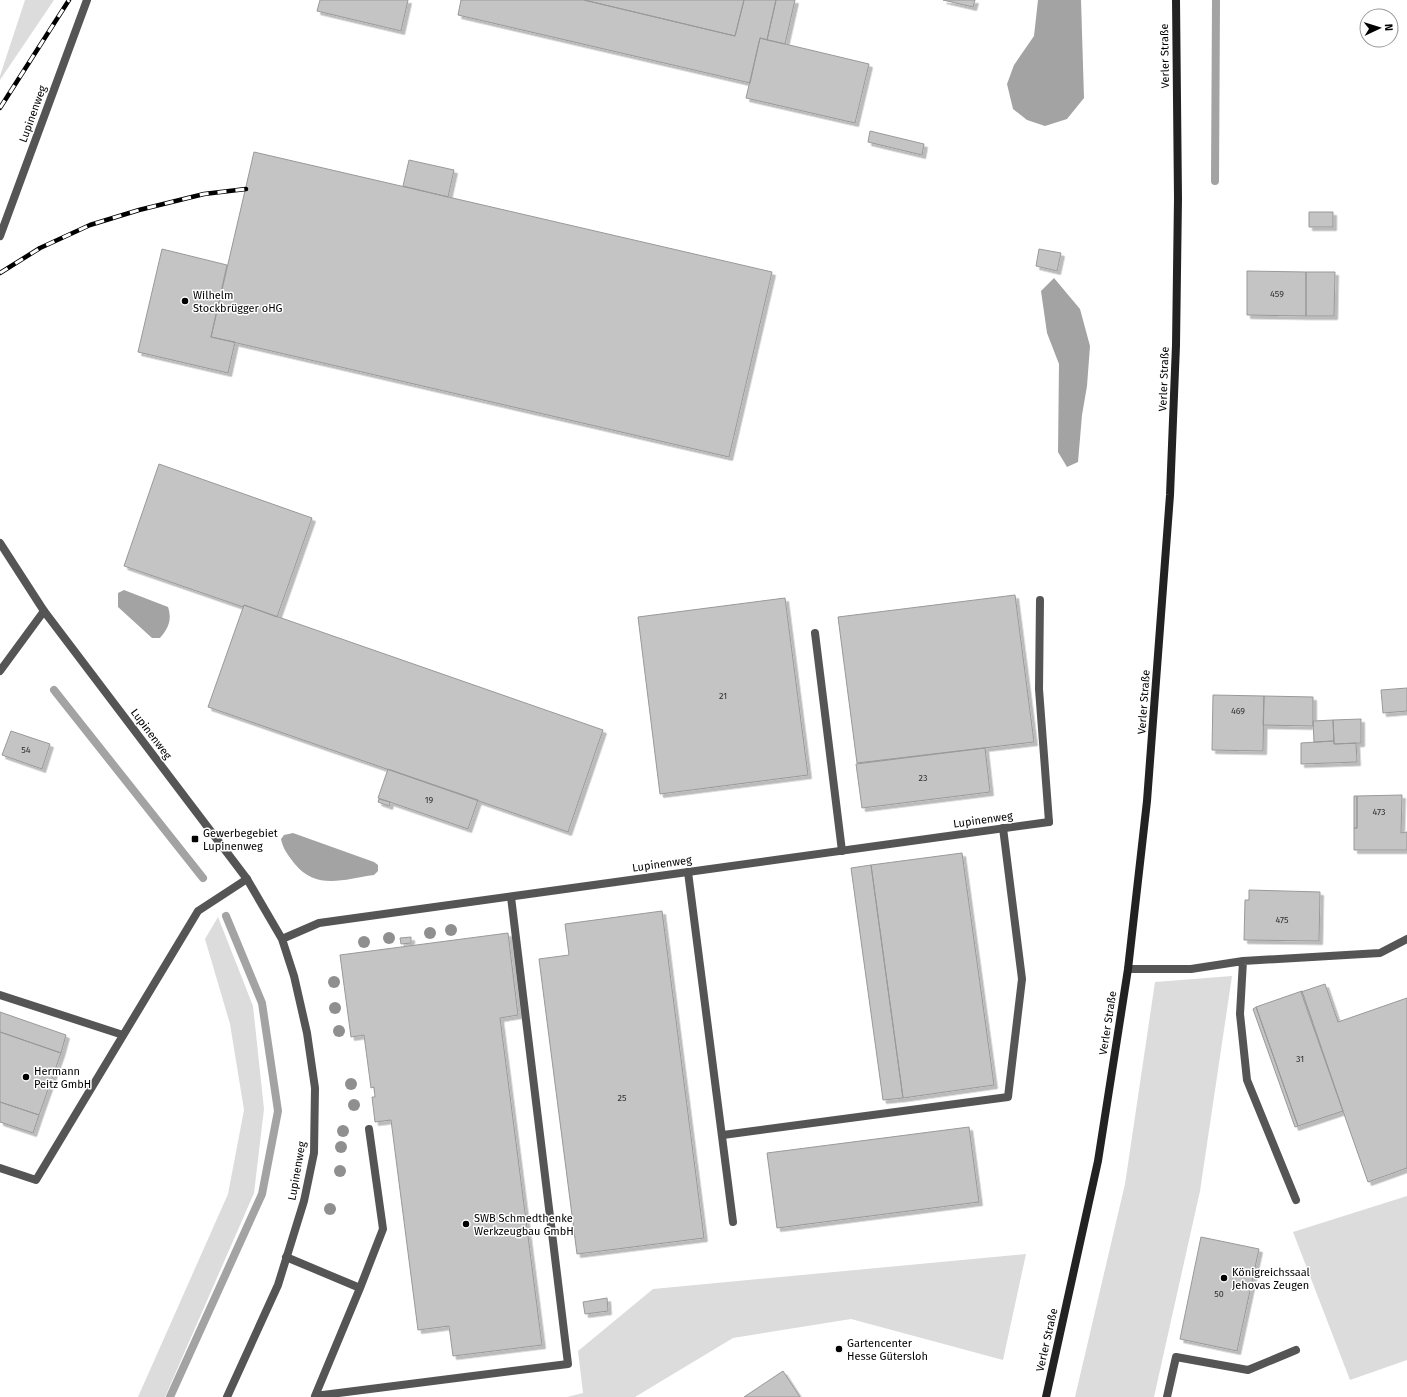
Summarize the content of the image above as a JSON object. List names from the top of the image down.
{
  "streets": {
    "main road": ["Verler Straße"],
    "street": ["Lupinenweg"]
  },
  "places": {
    "other": [
      "Wilhelm Stockbrügger oHG",
      "Hermann Peitz GmbH",
      "SWB Schmedthenke Werkzeugbau GmbH",
      "Königreichssaal Jehovas Zeugen",
      "Gartencenter Hesse Gütersloh"
    ],
    "transit": ["Gewerbegebiet Lupinenweg"]
  },
  "house_numbers": [
    "459",
    "21",
    "469",
    "54",
    "23",
    "19",
    "473",
    "475",
    "31",
    "25",
    "50"
  ],
  "north": "right"
}
